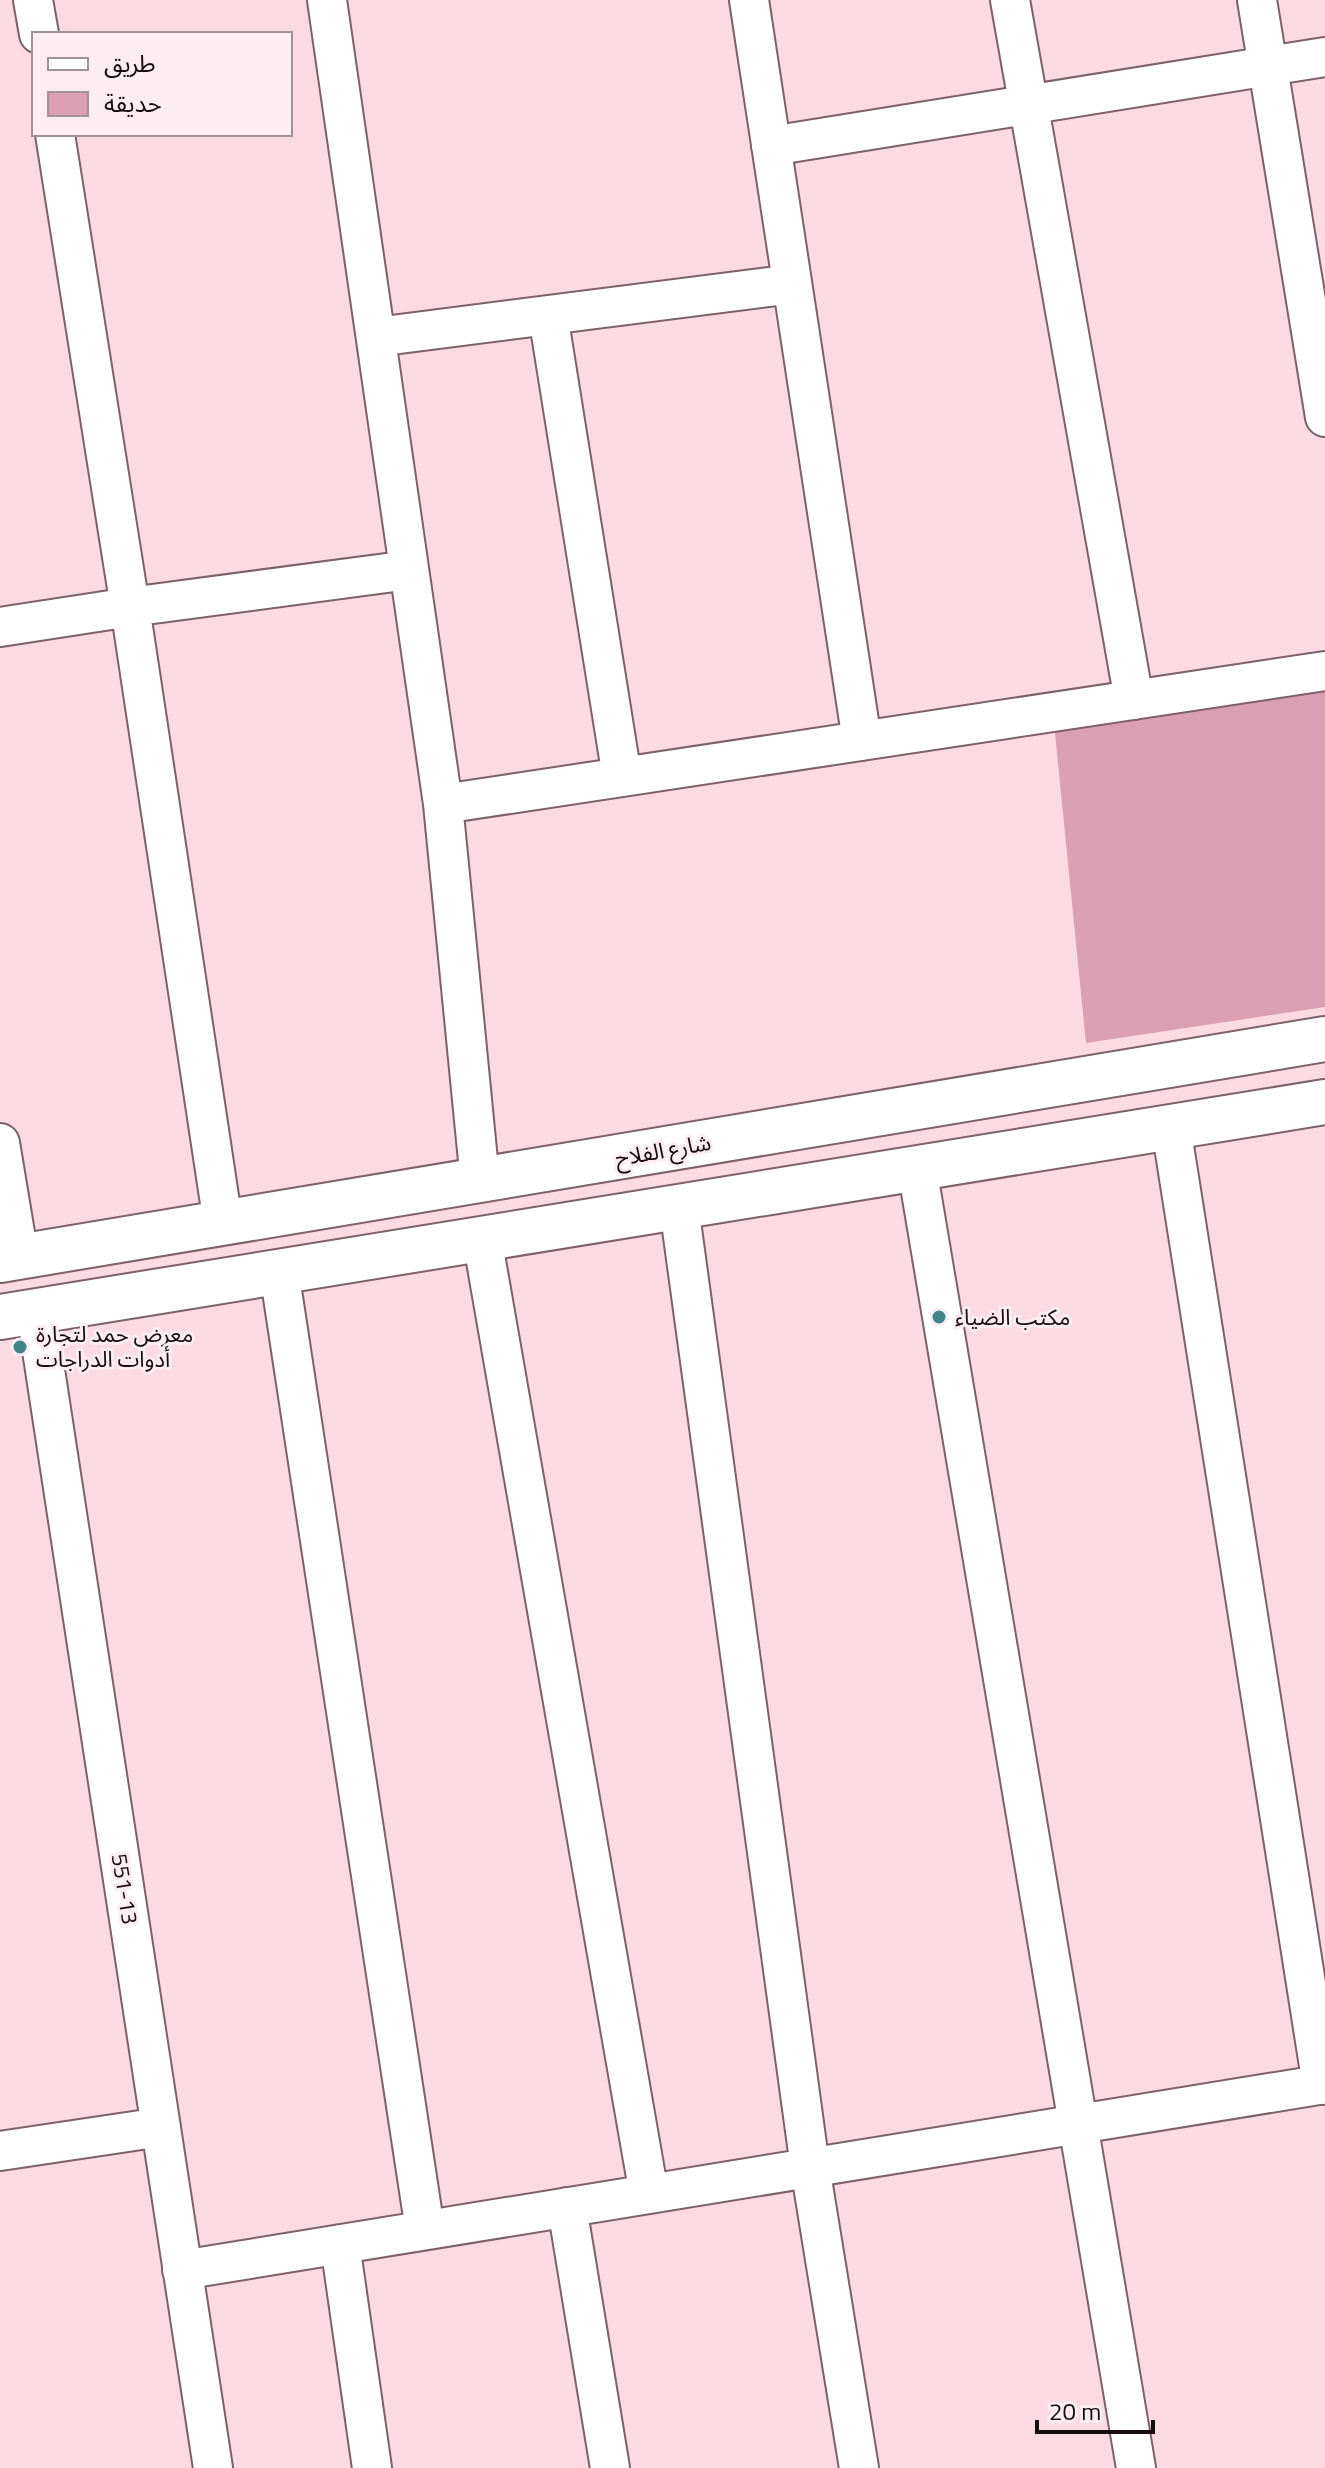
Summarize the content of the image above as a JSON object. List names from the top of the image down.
{
  "streets": {
    "main road": ["شارع الفلاح"],
    "street": ["551-13"]
  },
  "places": ["مكتب الضياء", "معرض حمد لتجارة أدوات الدراجات"],
  "legend": ["طريق", "حديقة"],
  "scale_bar": "20 m"
}
